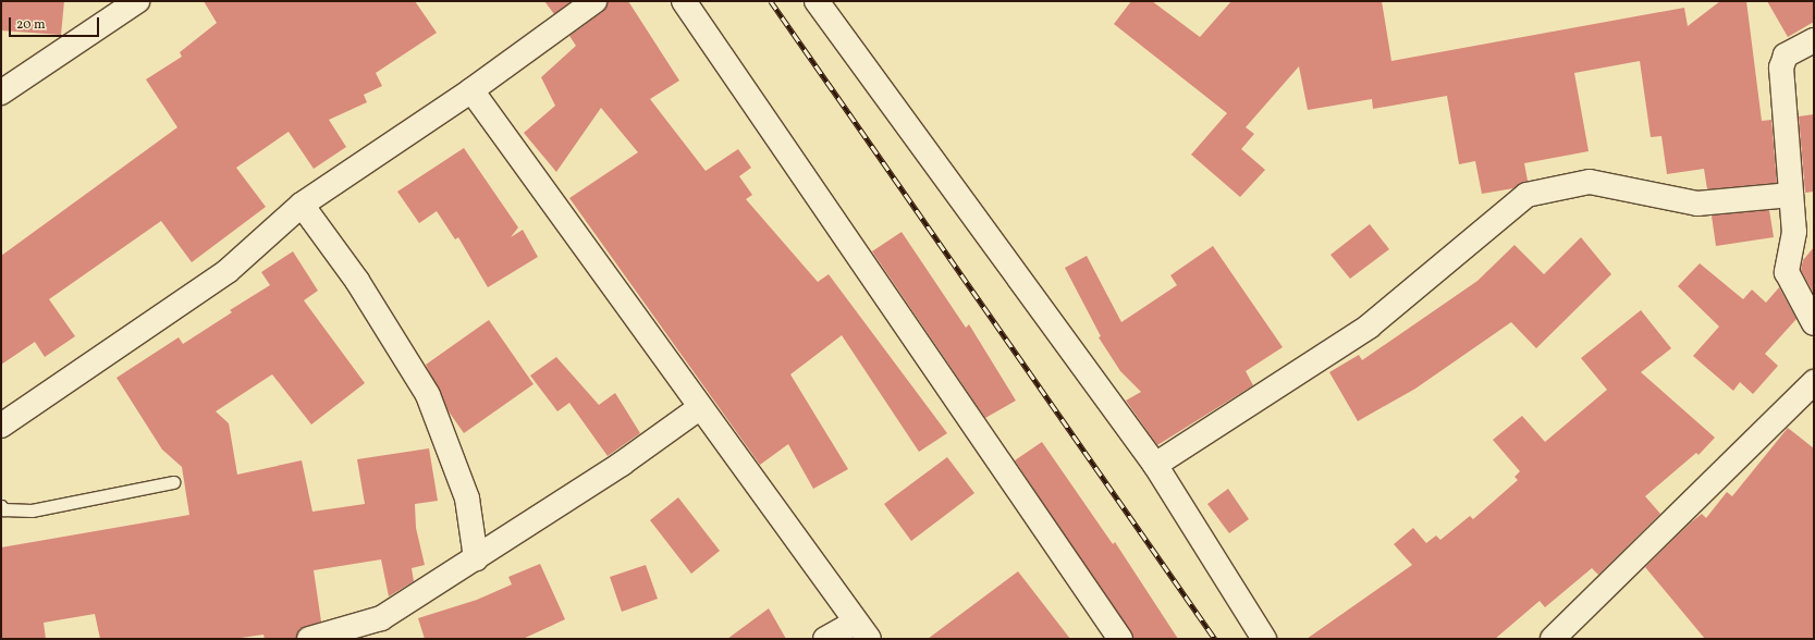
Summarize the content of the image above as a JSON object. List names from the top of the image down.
{
  "scale_bar": "20 m"
}
